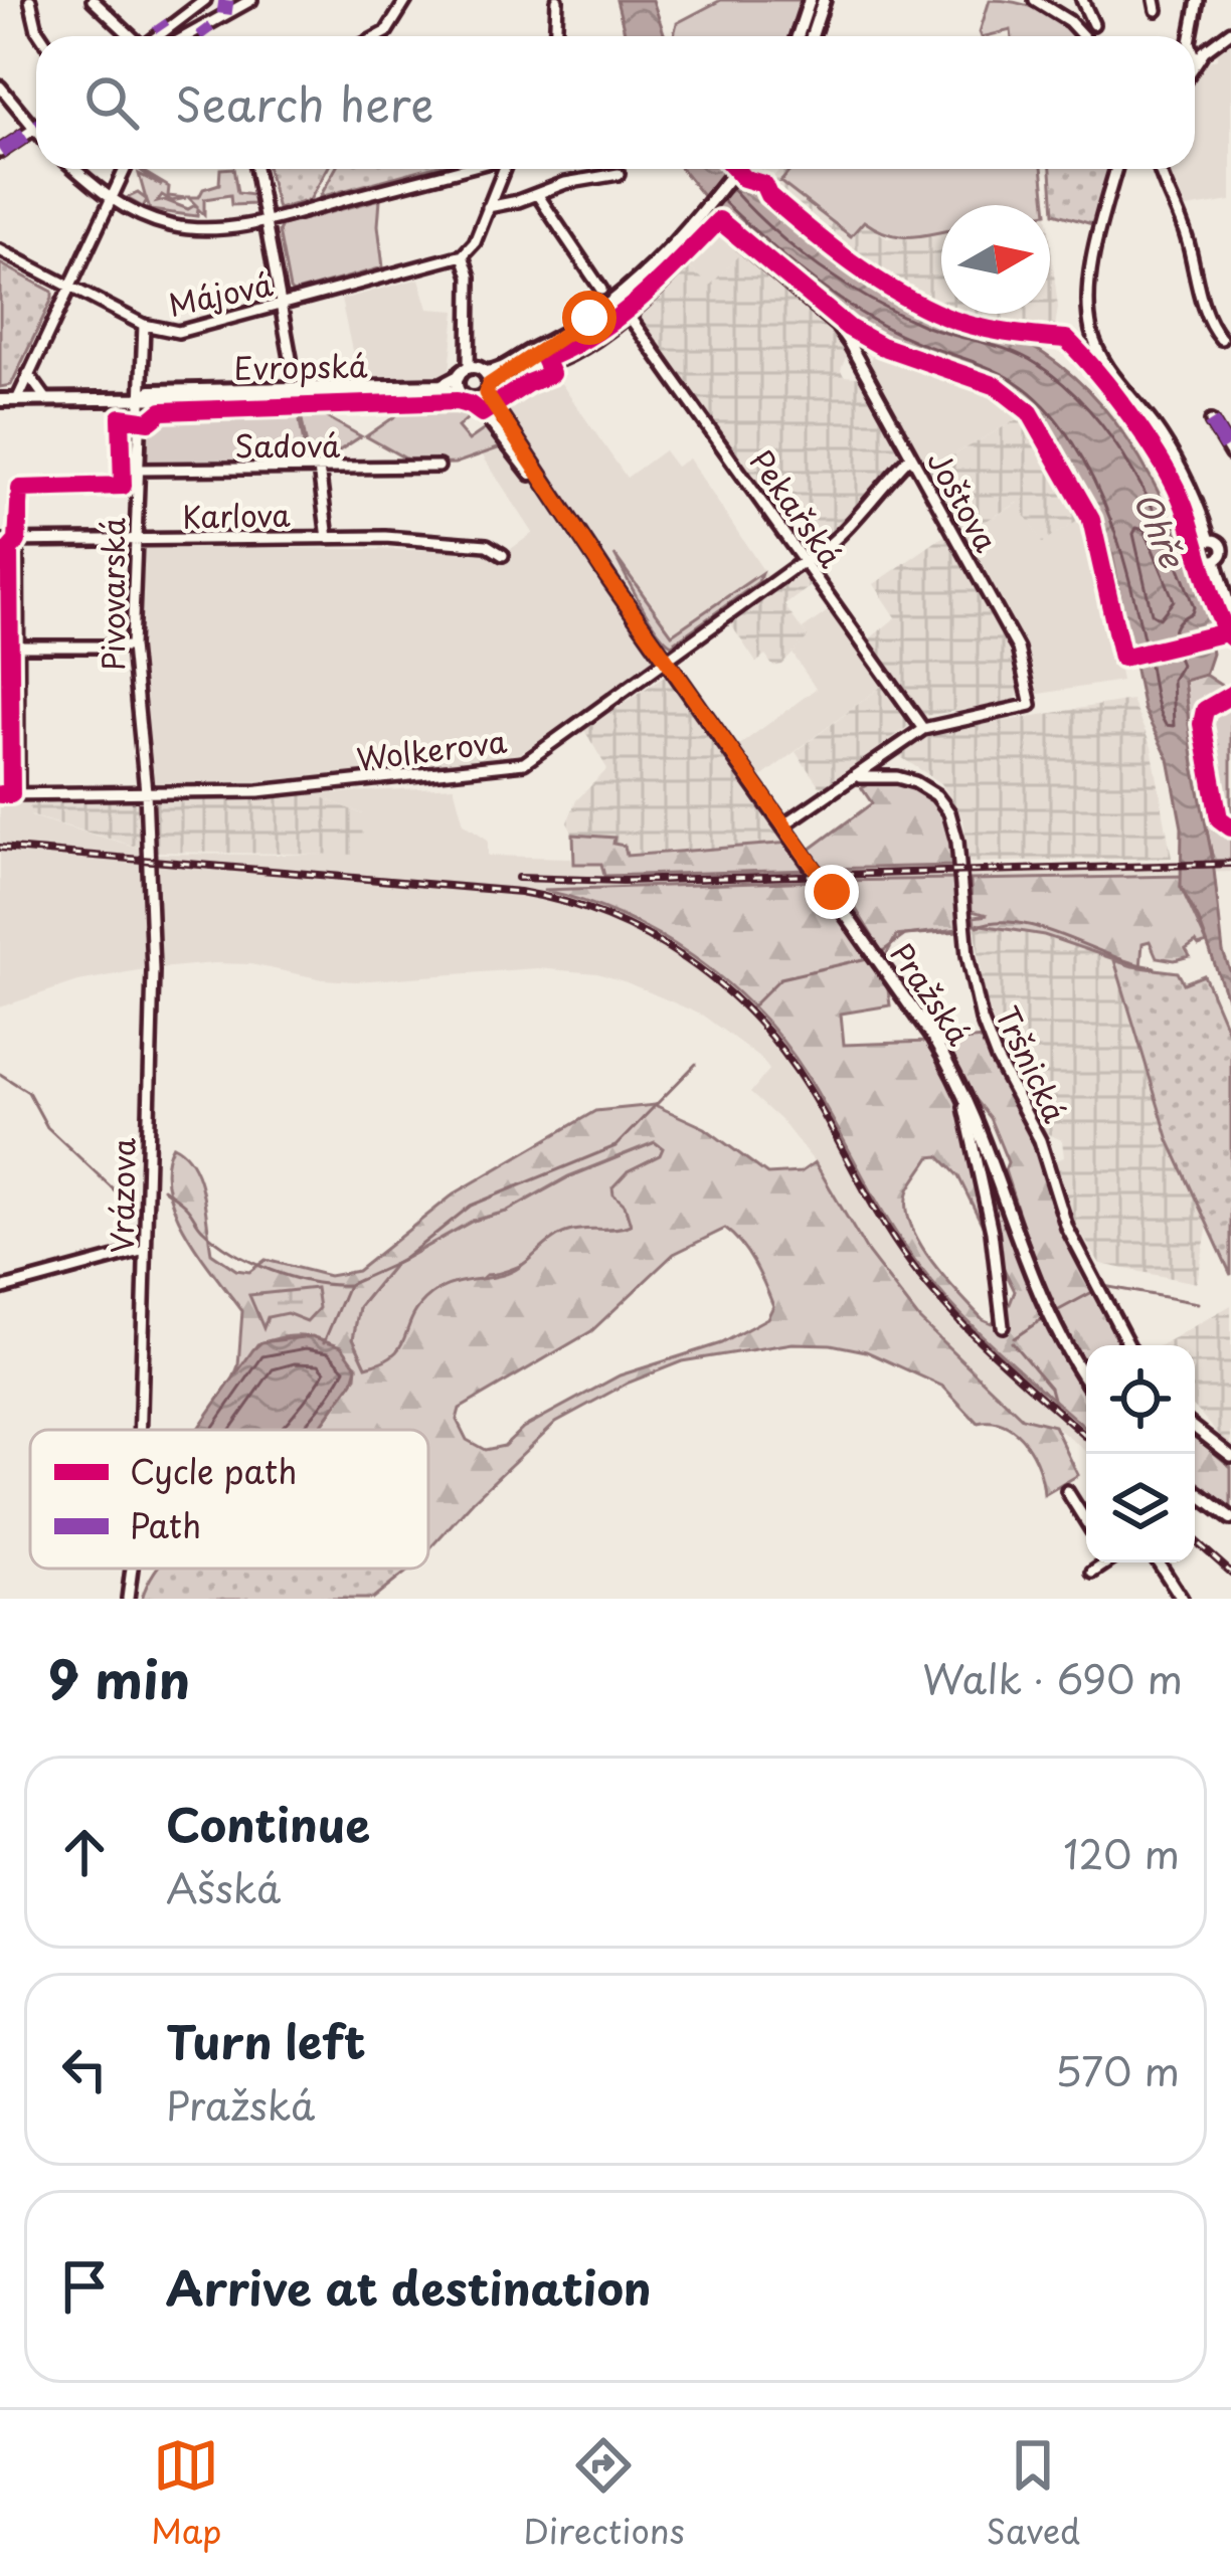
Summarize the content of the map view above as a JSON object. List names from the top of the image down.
{
  "streets": {
    "main road": ["Evropská", "Pražská"],
    "street": [
      "Májová",
      "Sadová",
      "Joštova",
      "Pekařská",
      "Karlova",
      "Pivovarská",
      "Wolkerova",
      "Tršnická",
      "Vrázova"
    ]
  },
  "crossings": [
    ["Májová", "Pivovarská"],
    ["Evropská", "Pivovarská"],
    ["Evropská", "Pražská"],
    ["Sadová", "Karlova"],
    ["Sadová", "Pivovarská"],
    ["Joštova", "Pekařská"],
    ["Joštova", "Wolkerova"],
    ["Pekařská", "Wolkerova"],
    ["Karlova", "Pivovarská"],
    ["Pivovarská", "Wolkerova"],
    ["Pivovarská", "Vrázova"],
    ["Wolkerova", "Pražská"],
    ["Wolkerova", "Vrázova"]
  ],
  "water": ["Ohře"],
  "legend": ["Cycle path", "Path"],
  "north": "right",
  "page": {
    "search": "Search here",
    "heading": ["9 min", "Walk · 690 m"],
    "list": [
      ["Continue", "Ašská", "120 m"],
      ["Turn left", "Pražská", "570 m"],
      "Arrive at destination"
    ],
    "nav": ["Map", "Directions", "Saved"]
  }
}
